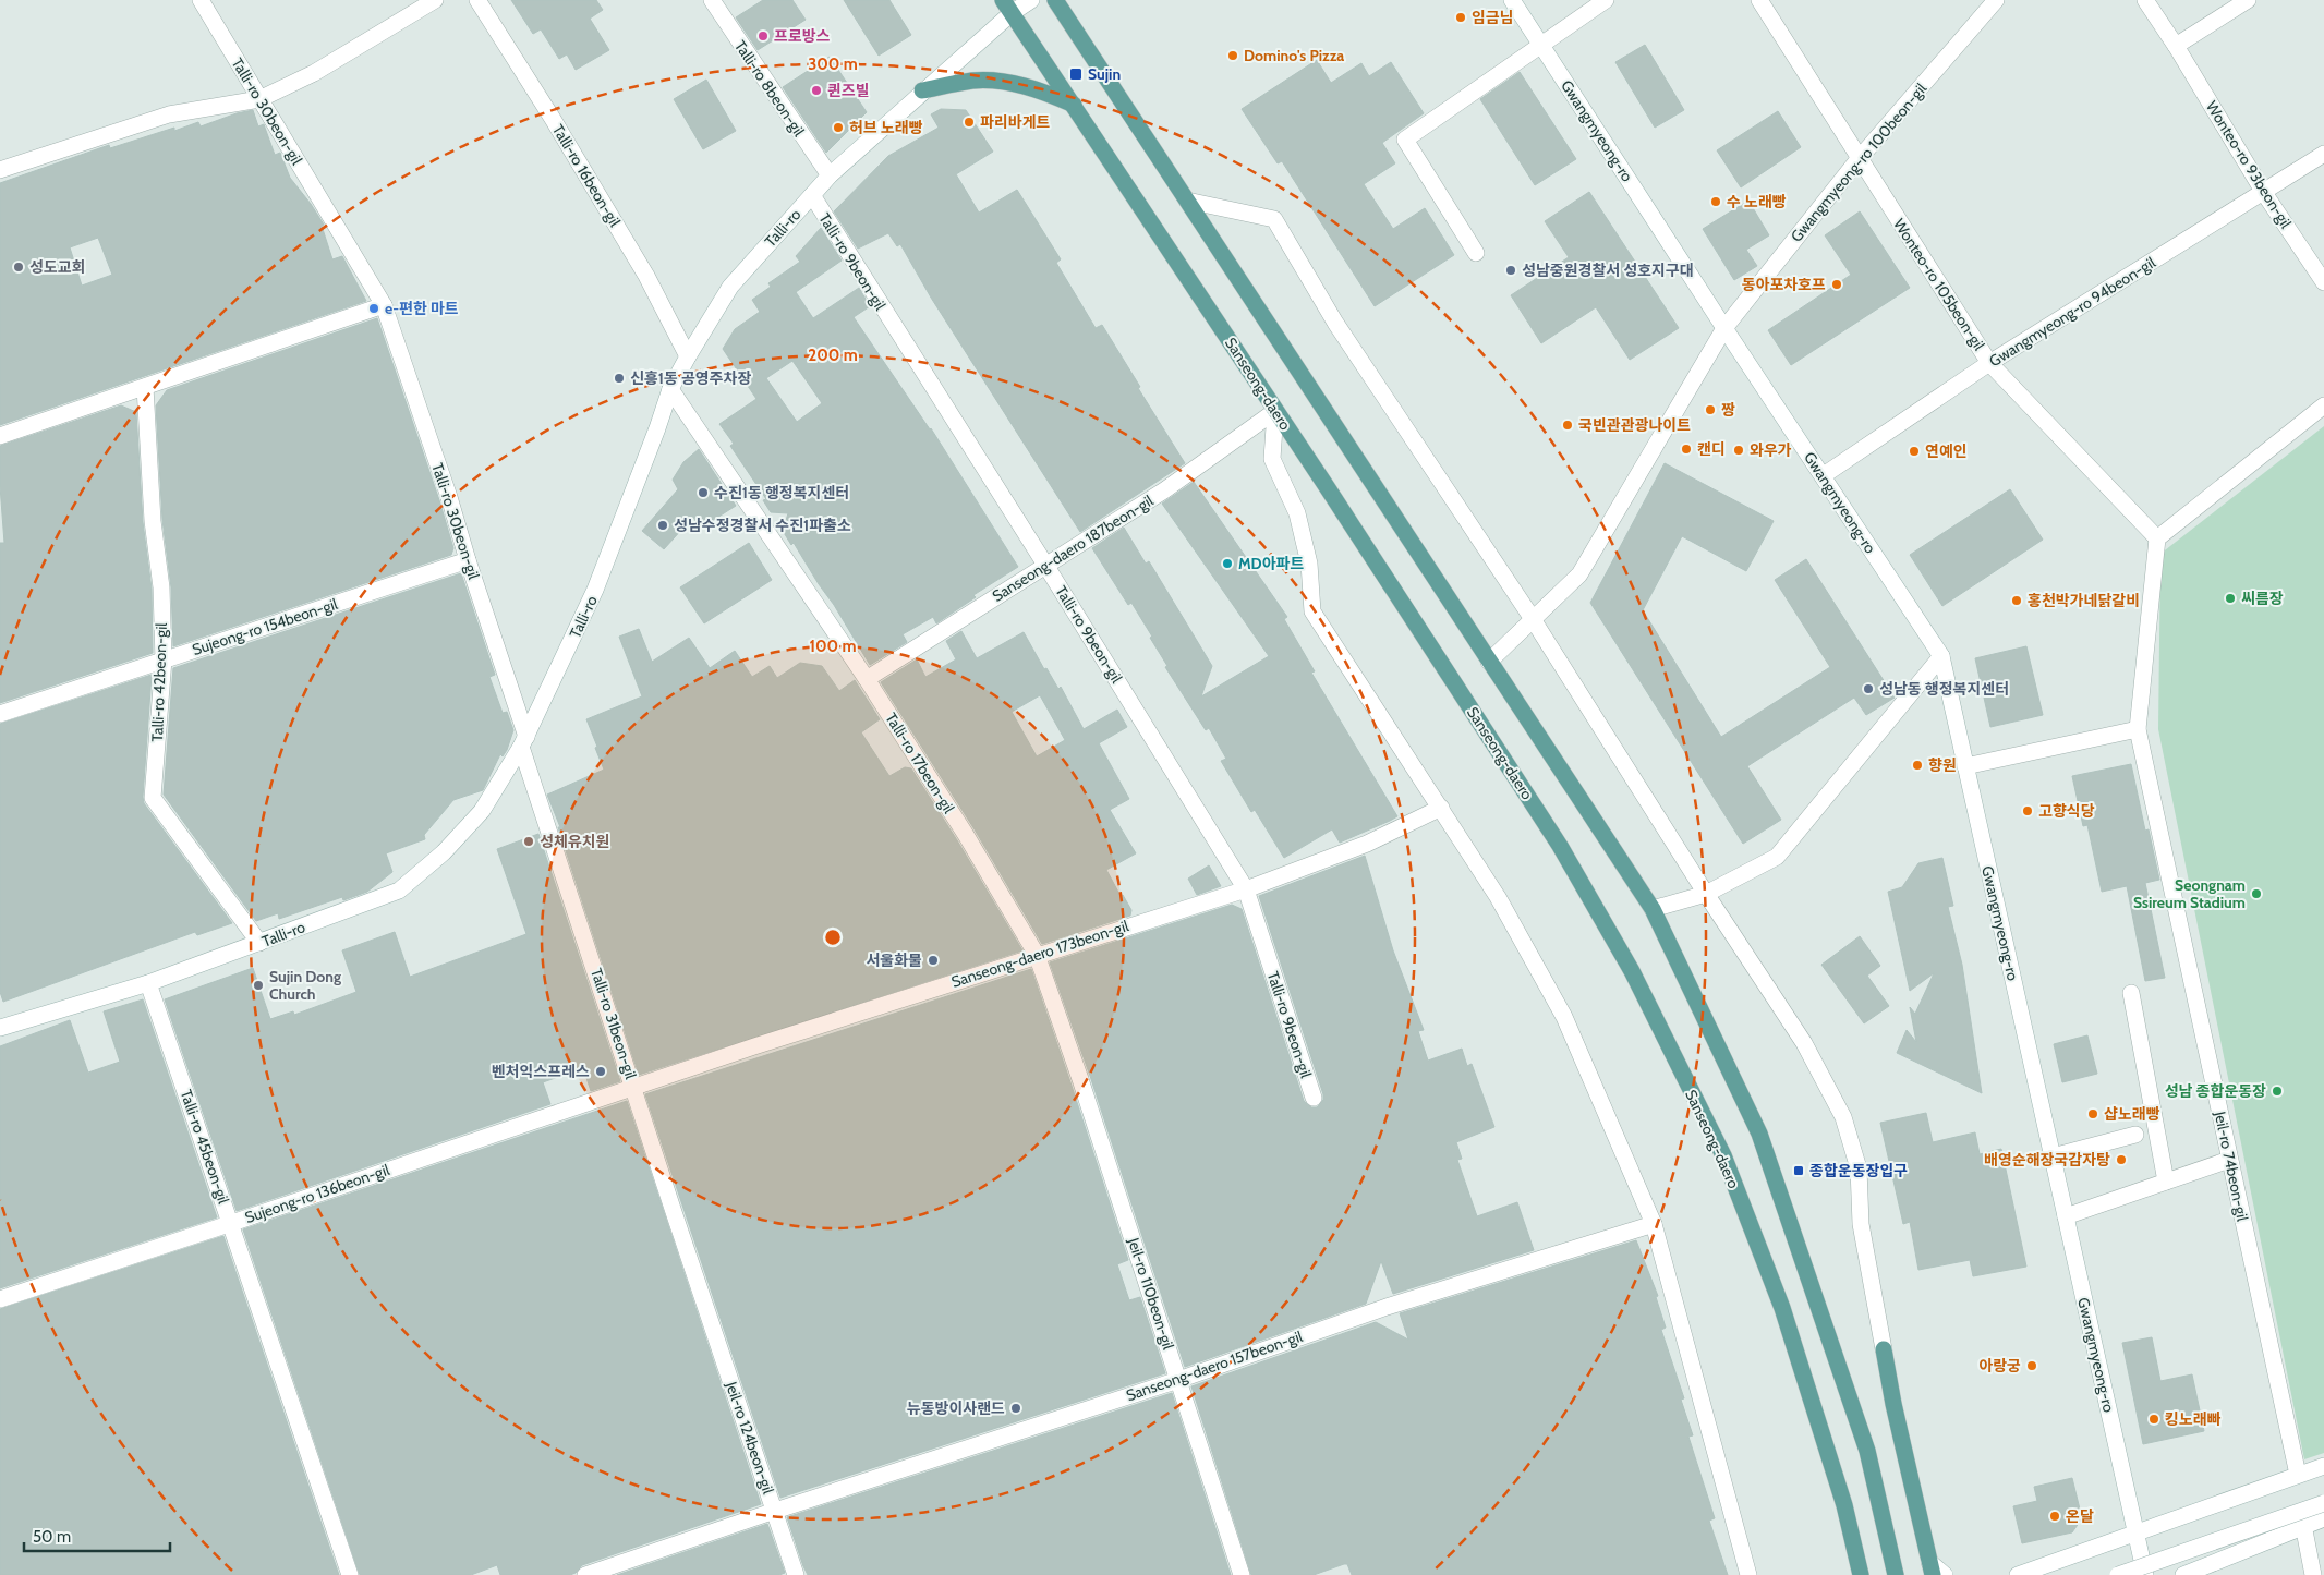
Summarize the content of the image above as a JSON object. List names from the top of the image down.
{
  "streets": {
    "main road": ["Sanseong-daero"],
    "street": [
      "Talli-ro 8beon-gil",
      "Talli-ro 30beon-gil",
      "Gwangmyeong-ro",
      "Gwangmyeong-ro 100beon-gil",
      "Wonteo-ro 93beon-gil",
      "Talli-ro 16beon-gil",
      "Talli-ro",
      "Talli-ro 9beon-gil",
      "Wonteo-ro 105beon-gil",
      "Gwangmyeong-ro 94beon-gil",
      "Sanseong-daero 187beon-gil",
      "Sujeong-ro 154beon-gil",
      "Talli-ro 42beon-gil",
      "Talli-ro 17beon-gil",
      "Sanseong-daero 173beon-gil",
      "Talli-ro 31beon-gil",
      "Talli-ro 45beon-gil",
      "Jeil-ro 74beon-gil",
      "Sujeong-ro 136beon-gil",
      "Jeil-ro 110beon-gil",
      "Sanseong-daero 157beon-gil",
      "Jeil-ro 124beon-gil"
    ]
  },
  "crossings": [
    ["Talli-ro 8beon-gil", "Talli-ro"],
    ["Talli-ro 30beon-gil", "Talli-ro"],
    ["Talli-ro 30beon-gil", "Sujeong-ro 154beon-gil"],
    ["Talli-ro 30beon-gil", "Talli-ro 31beon-gil"],
    ["Gwangmyeong-ro", "Gwangmyeong-ro 100beon-gil"],
    ["Gwangmyeong-ro", "Gwangmyeong-ro 94beon-gil"],
    ["Gwangmyeong-ro 100beon-gil", "Wonteo-ro 105beon-gil"],
    ["Wonteo-ro 93beon-gil", "Gwangmyeong-ro 94beon-gil"],
    ["Talli-ro 16beon-gil", "Talli-ro"],
    ["Talli-ro", "Talli-ro 9beon-gil"],
    ["Talli-ro", "Sanseong-daero"],
    ["Talli-ro", "Talli-ro 42beon-gil"],
    ["Talli-ro", "Talli-ro 17beon-gil"],
    ["Talli-ro", "Talli-ro 31beon-gil"],
    ["Talli-ro", "Talli-ro 45beon-gil"],
    ["Talli-ro 9beon-gil", "Sanseong-daero 187beon-gil"],
    ["Talli-ro 9beon-gil", "Sanseong-daero 173beon-gil"],
    ["Wonteo-ro 105beon-gil", "Gwangmyeong-ro 94beon-gil"],
    ["Wonteo-ro 105beon-gil", "Jeil-ro 74beon-gil"],
    ["Sanseong-daero", "Sanseong-daero 187beon-gil"],
    ["Sanseong-daero 187beon-gil", "Talli-ro 17beon-gil"],
    ["Sujeong-ro 154beon-gil", "Talli-ro 42beon-gil"],
    ["Talli-ro 17beon-gil", "Sanseong-daero 173beon-gil"],
    ["Talli-ro 17beon-gil", "Jeil-ro 110beon-gil"],
    ["Sanseong-daero 173beon-gil", "Talli-ro 31beon-gil"],
    ["Sanseong-daero 173beon-gil", "Sujeong-ro 136beon-gil"],
    ["Talli-ro 31beon-gil", "Sujeong-ro 136beon-gil"],
    ["Talli-ro 31beon-gil", "Jeil-ro 124beon-gil"],
    ["Talli-ro 45beon-gil", "Sujeong-ro 136beon-gil"],
    ["Jeil-ro 110beon-gil", "Sanseong-daero 157beon-gil"],
    ["Sanseong-daero 157beon-gil", "Jeil-ro 124beon-gil"]
  ],
  "places": {
    "other": [
      "임금님",
      "프로방스",
      "Domino's Pizza",
      "퀸즈빌",
      "파리바게트",
      "허브 노래빵",
      "수 노래빵",
      "성도교회",
      "성남중원경찰서 성호지구대",
      "동아포차호프",
      "e-편한 마트",
      "신흥1동 공영주차장",
      "짱",
      "국빈관관광나이트",
      "캔디",
      "와우가",
      "연예인",
      "수진1동 행정복지센터",
      "성남수정경찰서 수진1파출소",
      "MD아파트",
      "씨름장",
      "홍천박가네닭갈비",
      "성남동 행정복지센터",
      "향원",
      "고향식당",
      "성체유치원",
      "Seongnam Ssireum Stadium",
      "서울화물",
      "Sujin Dong Church",
      "벤처익스프레스",
      "성남 종합운동장",
      "샵노래빵",
      "배영순해장국감자탕",
      "아랑궁",
      "뉴동방이사랜드",
      "킹노래빠",
      "온달"
    ],
    "transit": ["Sujin", "종합운동장입구"]
  },
  "scale_bar": "50 m",
  "rings": ["300 m", "200 m", "100 m"]
}
